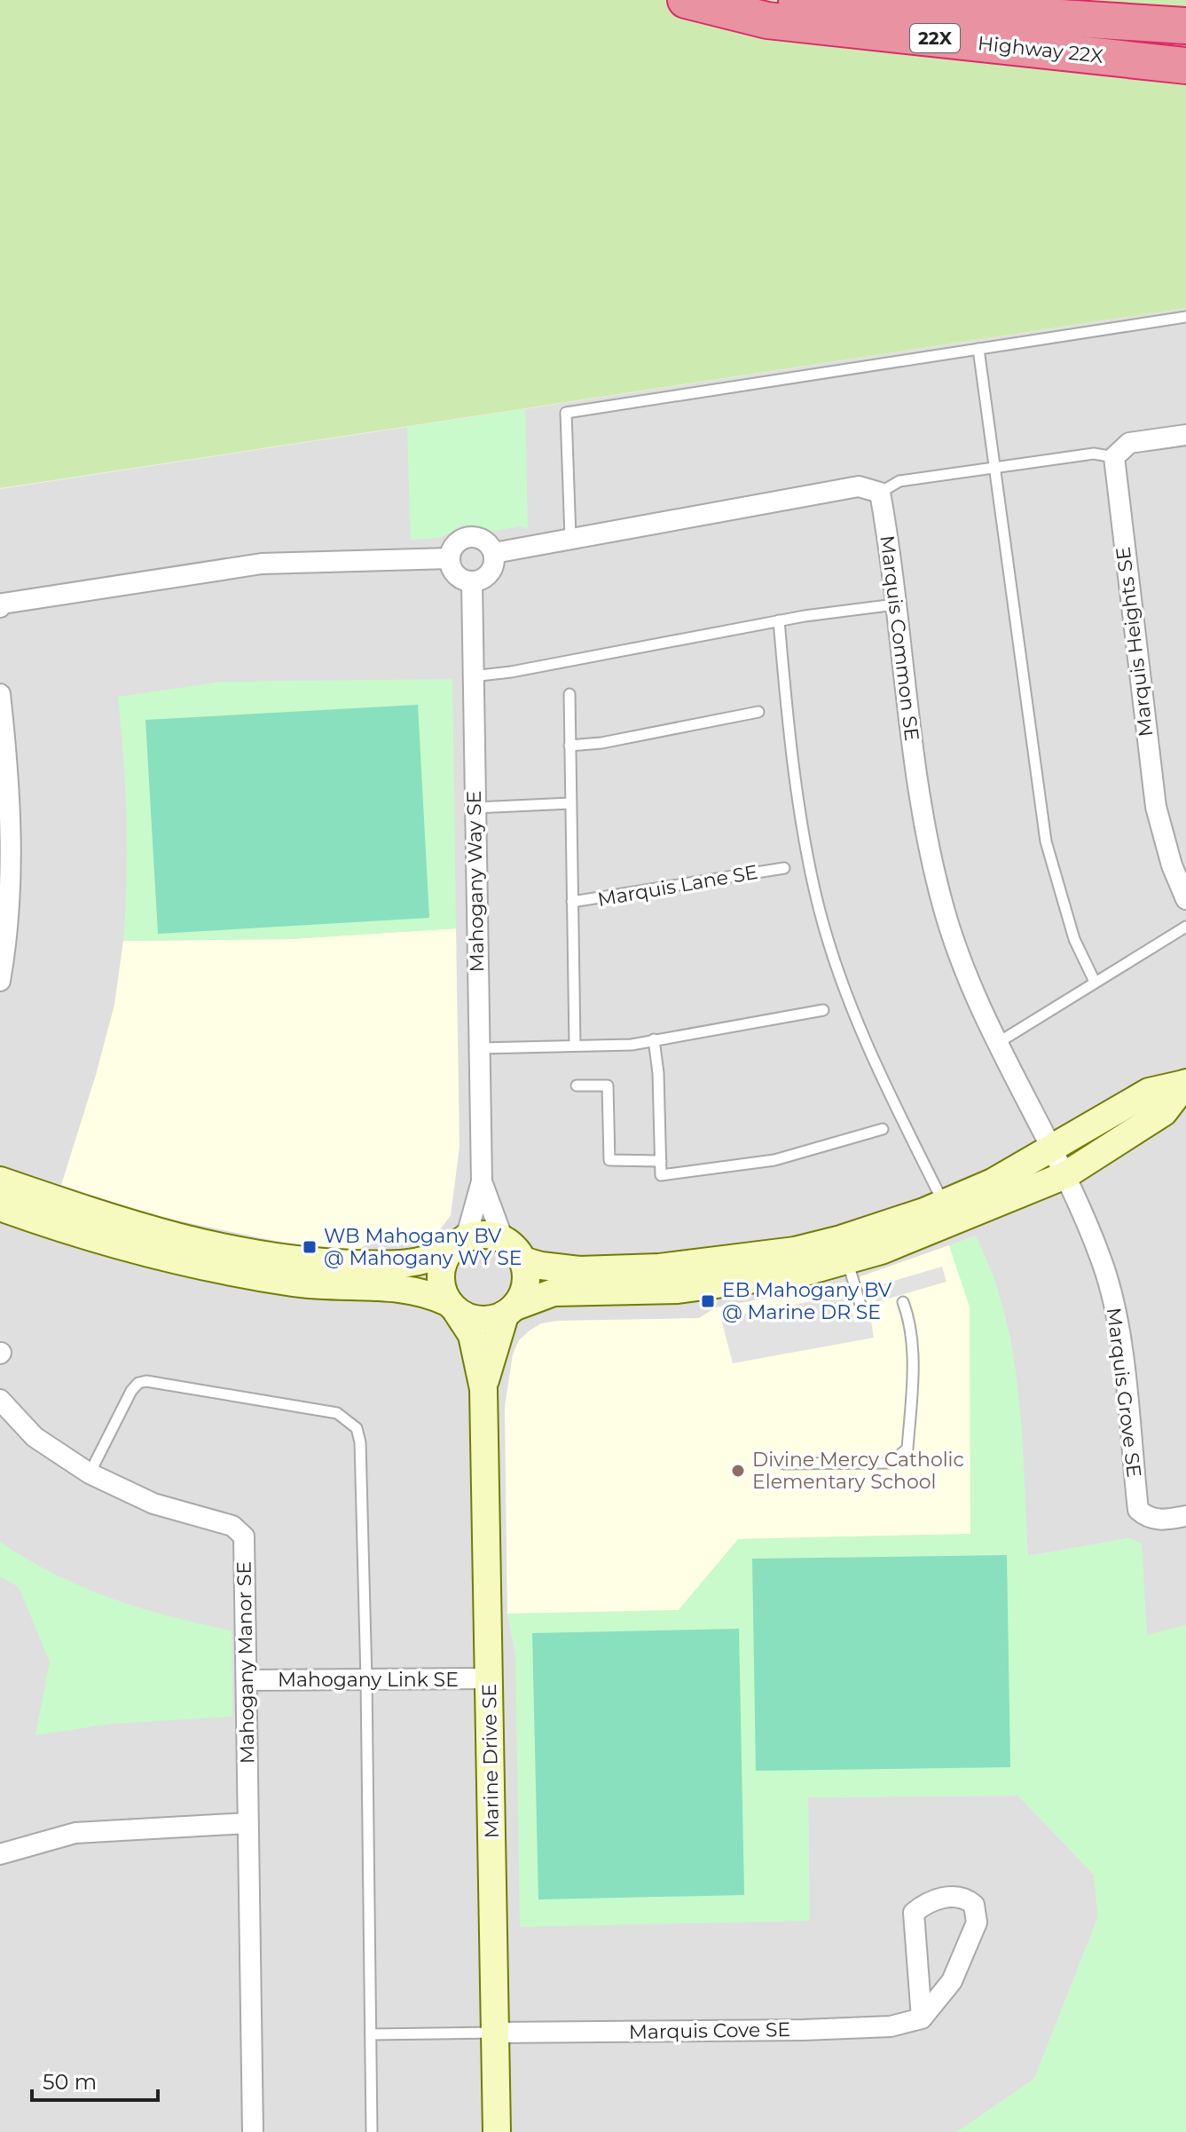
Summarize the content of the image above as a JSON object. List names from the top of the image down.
{
  "streets": {
    "highway": ["22X", "Highway 22X"],
    "street": [
      "Marquis Common SE",
      "Marquis Heights SE",
      "Mahogany Way SE",
      "Marquis Grove SE",
      "Mahogany Manor SE",
      "Mahogany Link SE",
      "Marine Drive SE",
      "Marquis Cove SE"
    ],
    "lane": ["Marquis Lane SE"]
  },
  "crossings": [
    ["Marquis Common SE", "Marquis Grove SE"],
    ["Mahogany Way SE", "Marine Drive SE"],
    ["Mahogany Manor SE", "Mahogany Link SE"],
    ["Mahogany Link SE", "Marine Drive SE"],
    ["Marine Drive SE", "Marquis Cove SE"]
  ],
  "places": {
    "transit": ["WB Mahogany BV @ Mahogany WY SE", "EB Mahogany BV @ Marine DR SE"],
    "other": ["Divine Mercy Catholic Elementary School"]
  },
  "scale_bar": "50 m"
}
